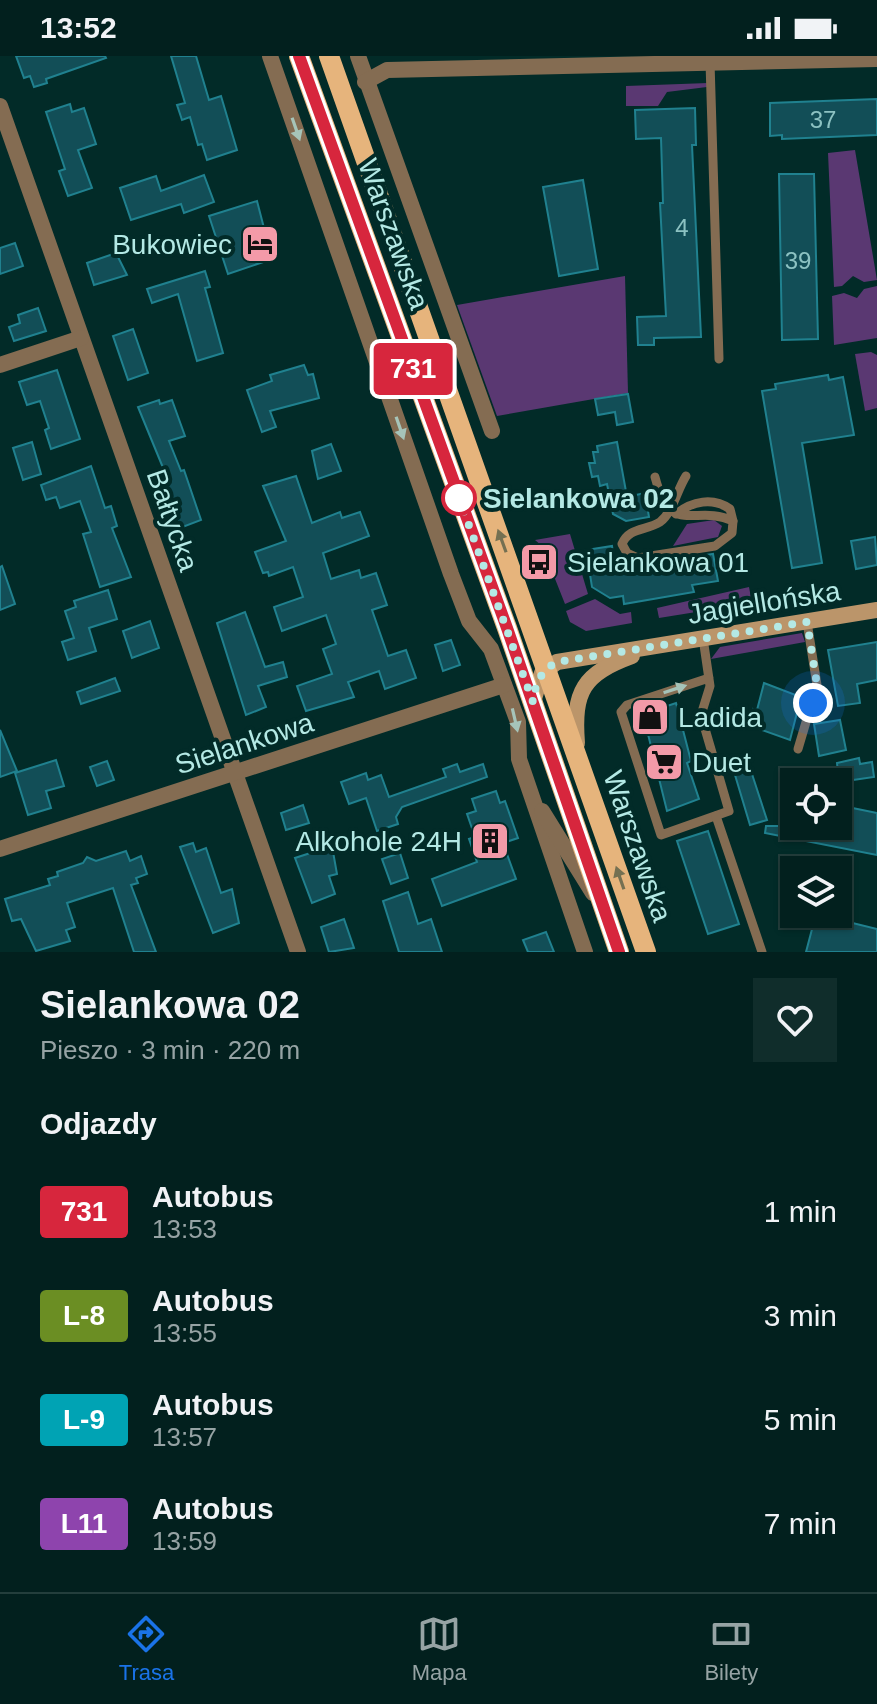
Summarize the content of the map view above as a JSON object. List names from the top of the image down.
{
  "streets": {
    "main road": ["Warszawska"],
    "street": ["Bałtycka", "Jagiellońska", "Sielankowa"]
  },
  "crossings": [
    ["Warszawska", "Jagiellońska"],
    ["Bałtycka", "Sielankowa"]
  ],
  "places": {
    "hotel": ["Bukowiec"],
    "other": ["Sielankowa 02"],
    "bus stop": ["Sielankowa 01"],
    "shop": ["Ladida"],
    "supermarket": ["Duet"],
    "building": ["Alkohole 24H"]
  },
  "lines": ["bus line 731"],
  "house_numbers": ["37", "4", "39"],
  "page": {
    "status": "13:52",
    "on_map": "731",
    "heading": [
      ["Sielankowa 02", "Pieszo · 3 min · 220 m"],
      "Odjazdy"
    ],
    "list": [
      {
        "mark": "731",
        "name": "Autobus",
        "note": "13:53",
        "value": "1 min"
      },
      {
        "mark": "L-8",
        "name": "Autobus",
        "note": "13:55",
        "value": "3 min"
      },
      {
        "mark": "L-9",
        "name": "Autobus",
        "note": "13:57",
        "value": "5 min"
      },
      {
        "mark": "L11",
        "name": "Autobus",
        "note": "13:59",
        "value": "7 min"
      }
    ],
    "tabs": ["Trasa", "Mapa", "Bilety"]
  }
}
